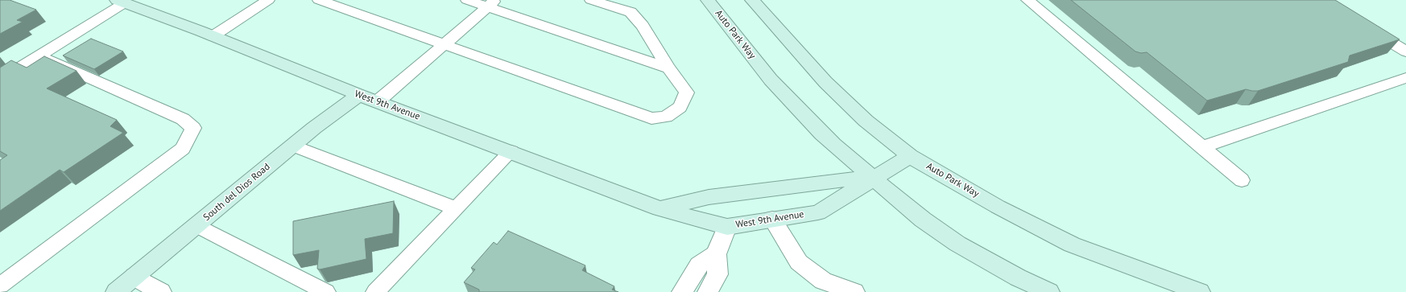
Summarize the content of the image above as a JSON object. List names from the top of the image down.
{
  "streets": {
    "street": ["Auto Park Way", "West 9th Avenue", "South del Dios Road"]
  },
  "crossings": [
    ["Auto Park Way", "West 9th Avenue"],
    ["West 9th Avenue", "South del Dios Road"]
  ]
}
